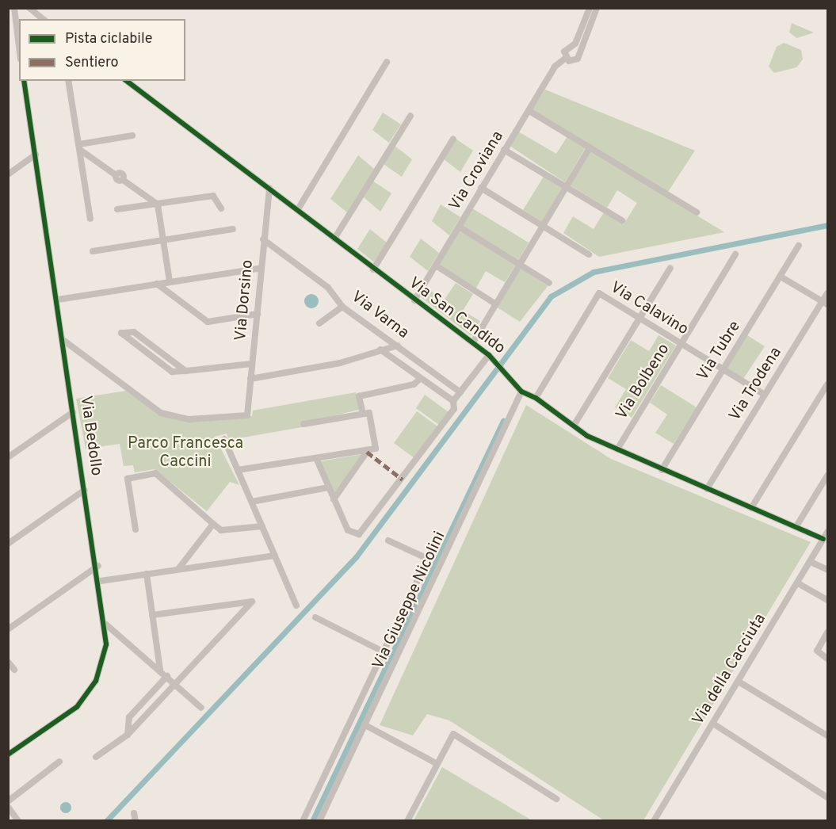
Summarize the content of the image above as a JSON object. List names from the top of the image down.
{
  "streets": {
    "street": [
      "Via Croviana",
      "Via Dorsino",
      "Via Calavino",
      "Via Varna",
      "Via San Candido",
      "Via Tubre",
      "Via Bolbeno",
      "Via Trodena",
      "Via Bedollo",
      "Via Giuseppe Nicolini",
      "Via della Cacciuta"
    ]
  },
  "crossings": [
    ["Via Croviana", "Via San Candido"],
    ["Via Dorsino", "Via Varna"],
    ["Via Dorsino", "Via San Candido"],
    ["Via Dorsino", "Via Bedollo"],
    ["Via Calavino", "Via Tubre"],
    ["Via Calavino", "Via Bolbeno"],
    ["Via Calavino", "Via Trodena"],
    ["Via San Candido", "Via Giuseppe Nicolini"]
  ],
  "parks": ["Parco Francesca Caccini"],
  "legend": ["Pista ciclabile", "Sentiero"]
}
